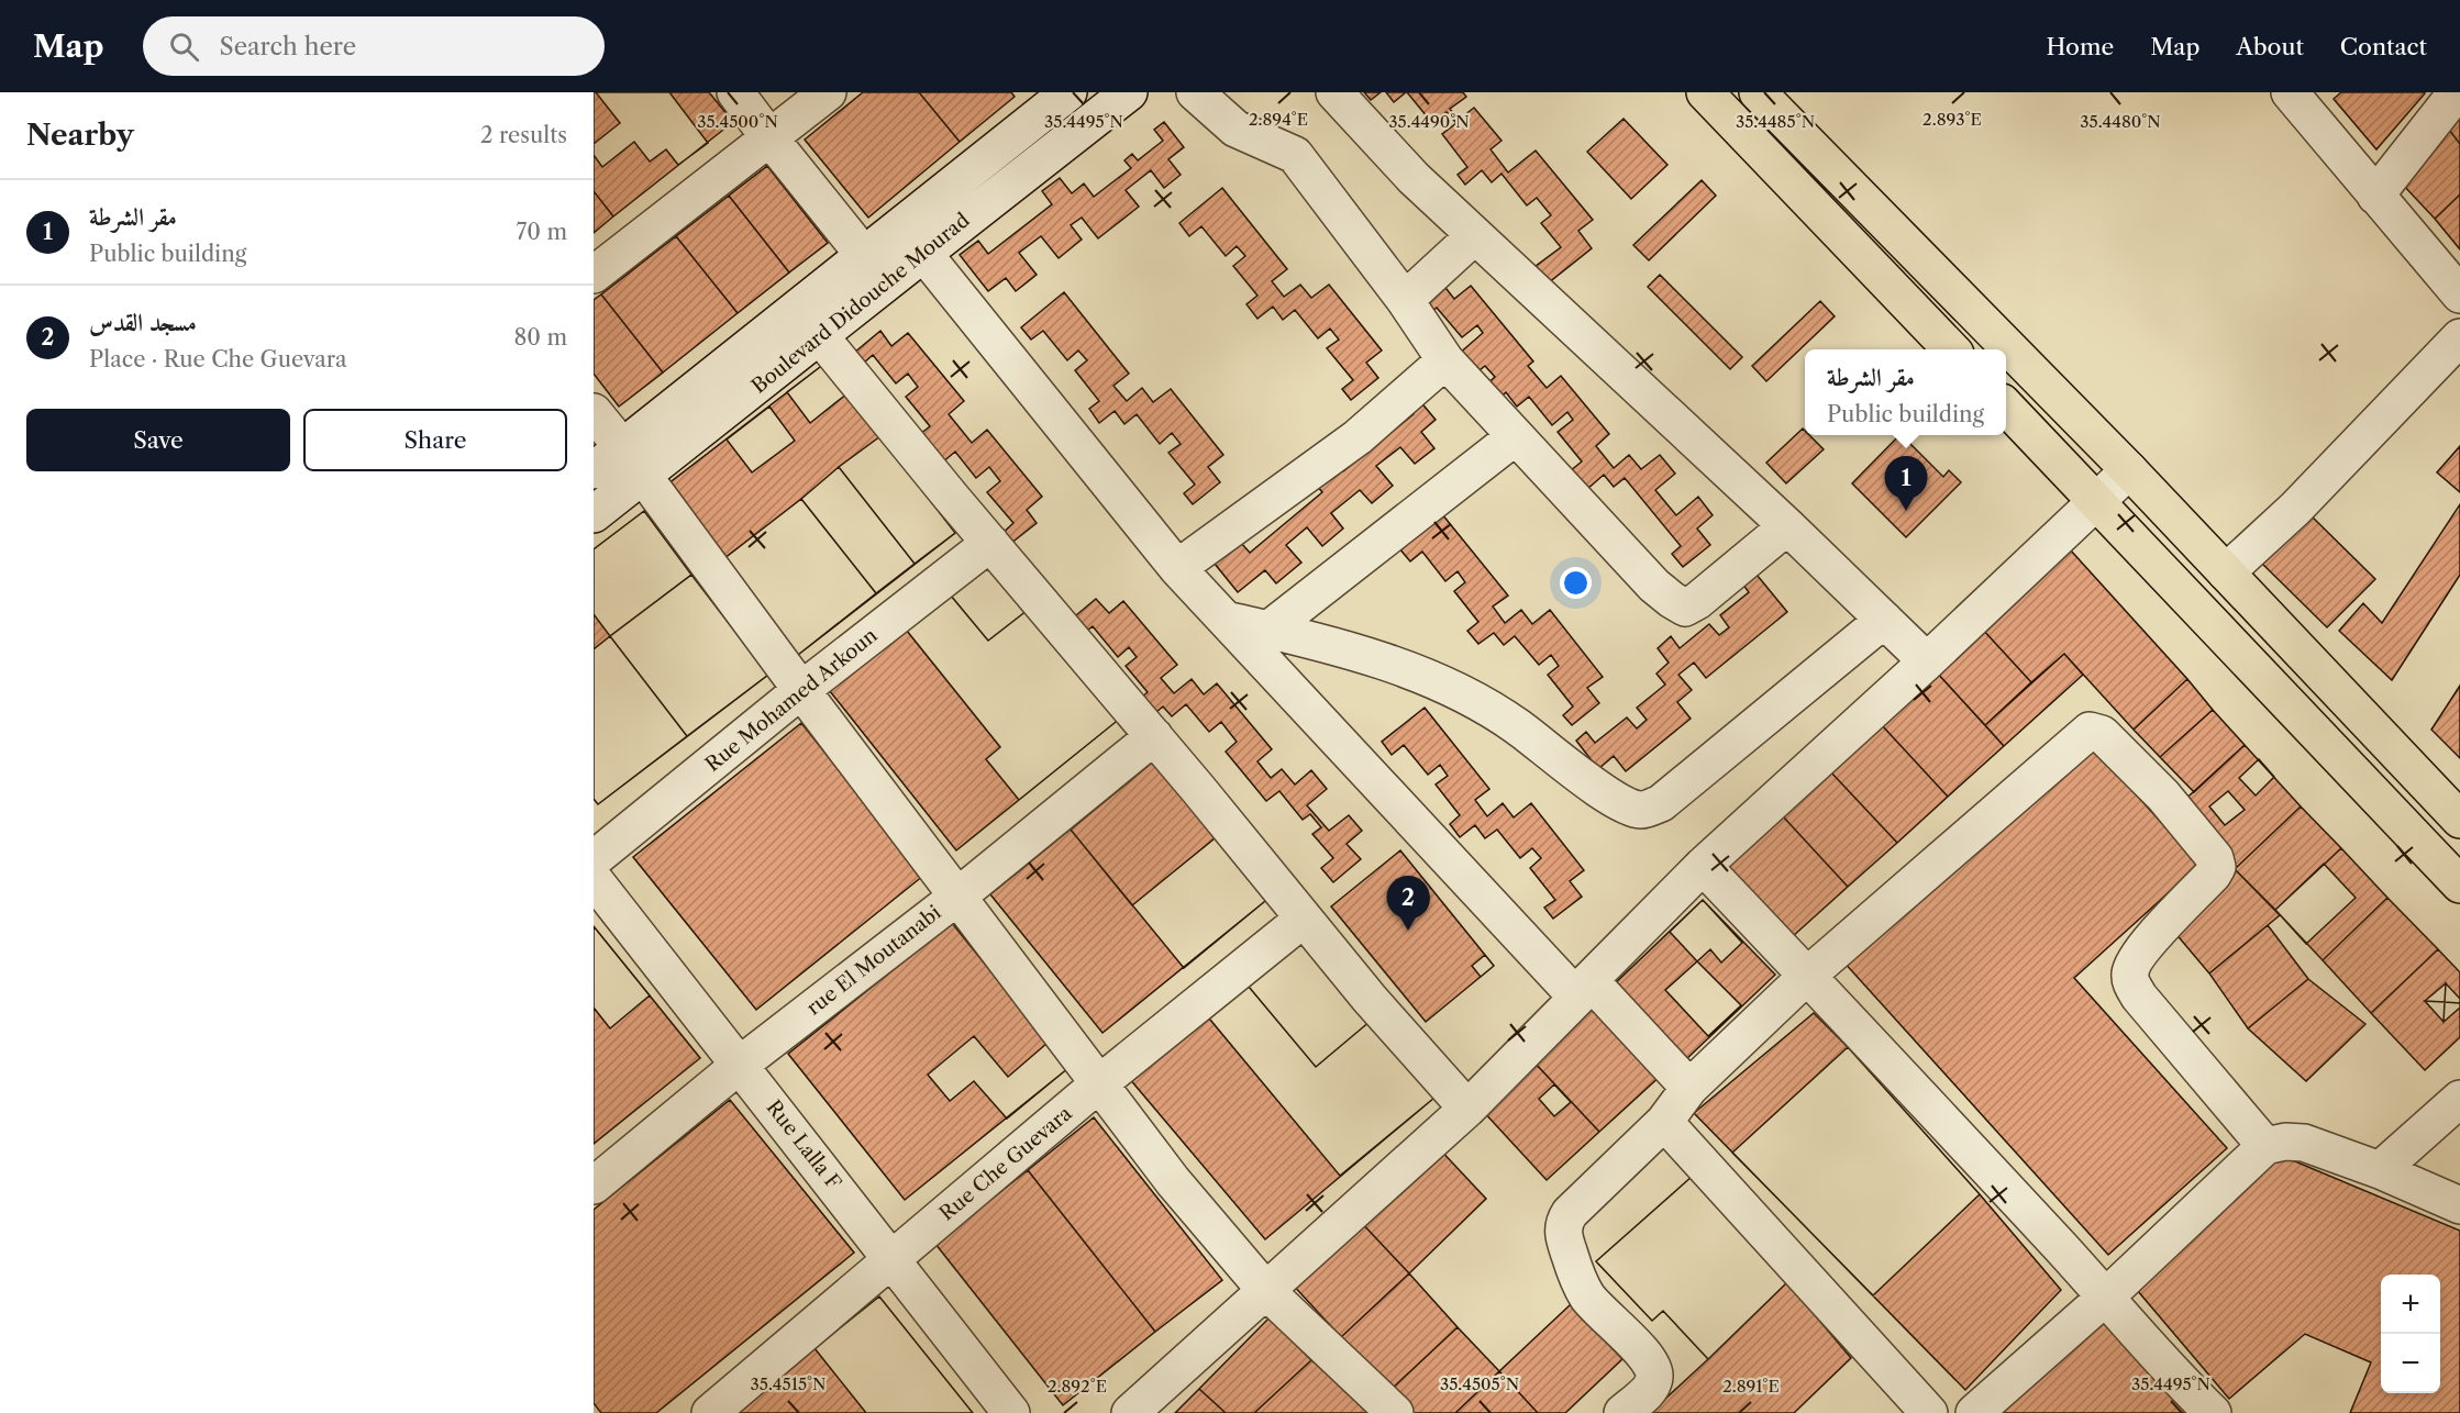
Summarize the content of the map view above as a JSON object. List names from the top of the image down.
{
  "streets": {
    "street": [
      "Boulevard Didouche Mourad",
      "Rue Mohamed Arkoun",
      "rue El Moutanabi",
      "Rue Lalla F",
      "Rue Che Guevara"
    ]
  },
  "crossings": [
    ["rue El Moutanabi", "Rue Lalla F"],
    ["Rue Lalla F", "Rue Che Guevara"]
  ],
  "page": {
    "header": "Map",
    "search": "Search here",
    "nav": [
      "Home",
      "Map",
      "About",
      "Contact"
    ],
    "heading": ["Nearby", "2 results"],
    "list": [
      {
        "mark": "1",
        "name": "مقر الشرطة",
        "note": "Public building",
        "value": "70 m"
      },
      {
        "mark": "2",
        "name": "مسجد القدس",
        "note": "Place · Rue Che Guevara",
        "value": "80 m"
      }
    ],
    "popup": ["مقر الشرطة", "Public building"],
    "buttons": ["Save", "Share"],
    "pins": ["1", "2"],
    "map_buttons": ["+", "−"]
  },
  "coordinates": [
    "2.894°E",
    "2.893°E",
    "35.4500°N",
    "35.4485°N",
    "35.4480°N",
    "35.4495°N",
    "35.4490°N",
    "35.4515°N",
    "35.4505°N",
    "2.892°E",
    "2.891°E"
  ]
}
